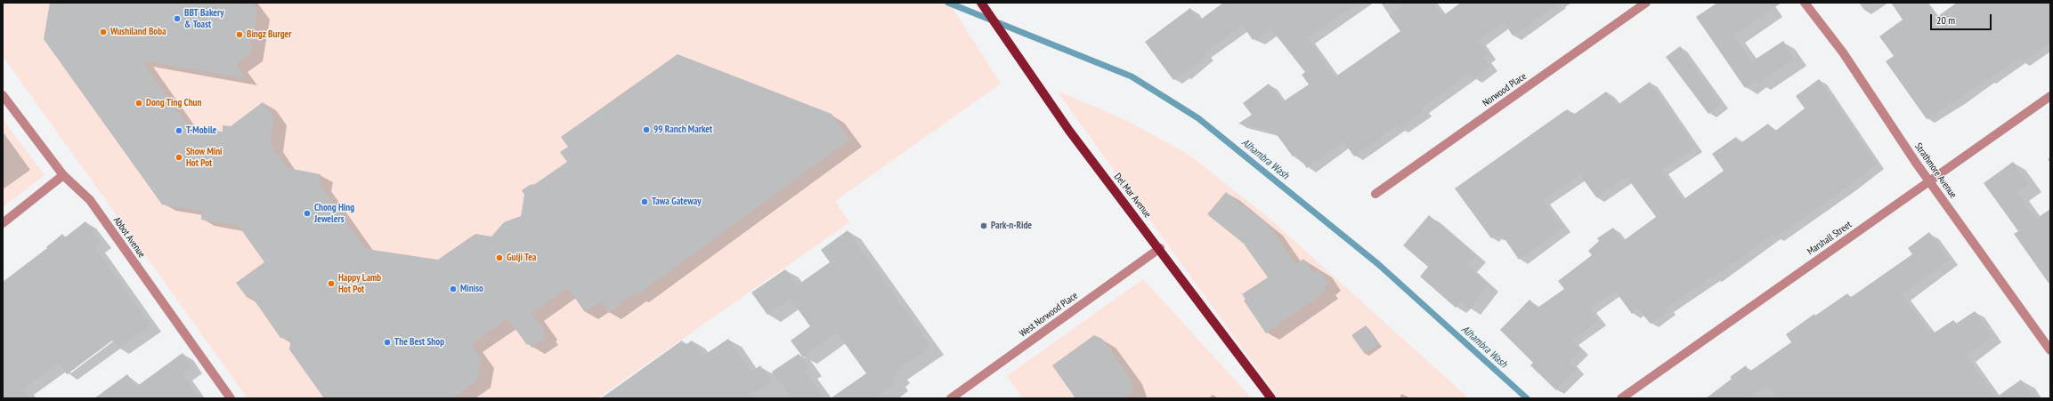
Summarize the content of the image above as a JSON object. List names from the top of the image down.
{
  "streets": {
    "main road": ["Del Mar Avenue"],
    "street": [
      "Norwood Place",
      "Strathmore Avenue",
      "Abbot Avenue",
      "Marshall Street",
      "West Norwood Place"
    ]
  },
  "crossings": [
    ["Strathmore Avenue", "Marshall Street"],
    ["Del Mar Avenue", "West Norwood Place"]
  ],
  "water": ["Alhambra Wash"],
  "places": [
    "BBT Bakery & Toast",
    "Wushiland Boba",
    "Bingz Burger",
    "Dong Ting Chun",
    "99 Ranch Market",
    "T-Mobile",
    "Show Mini Hot Pot",
    "Tawa Gateway",
    "Chong Hing Jewelers",
    "Park-n-Ride",
    "Guiji Tea",
    "Happy Lamb Hot Pot",
    "Miniso",
    "The Best Shop"
  ],
  "scale_bar": "20 m"
}
